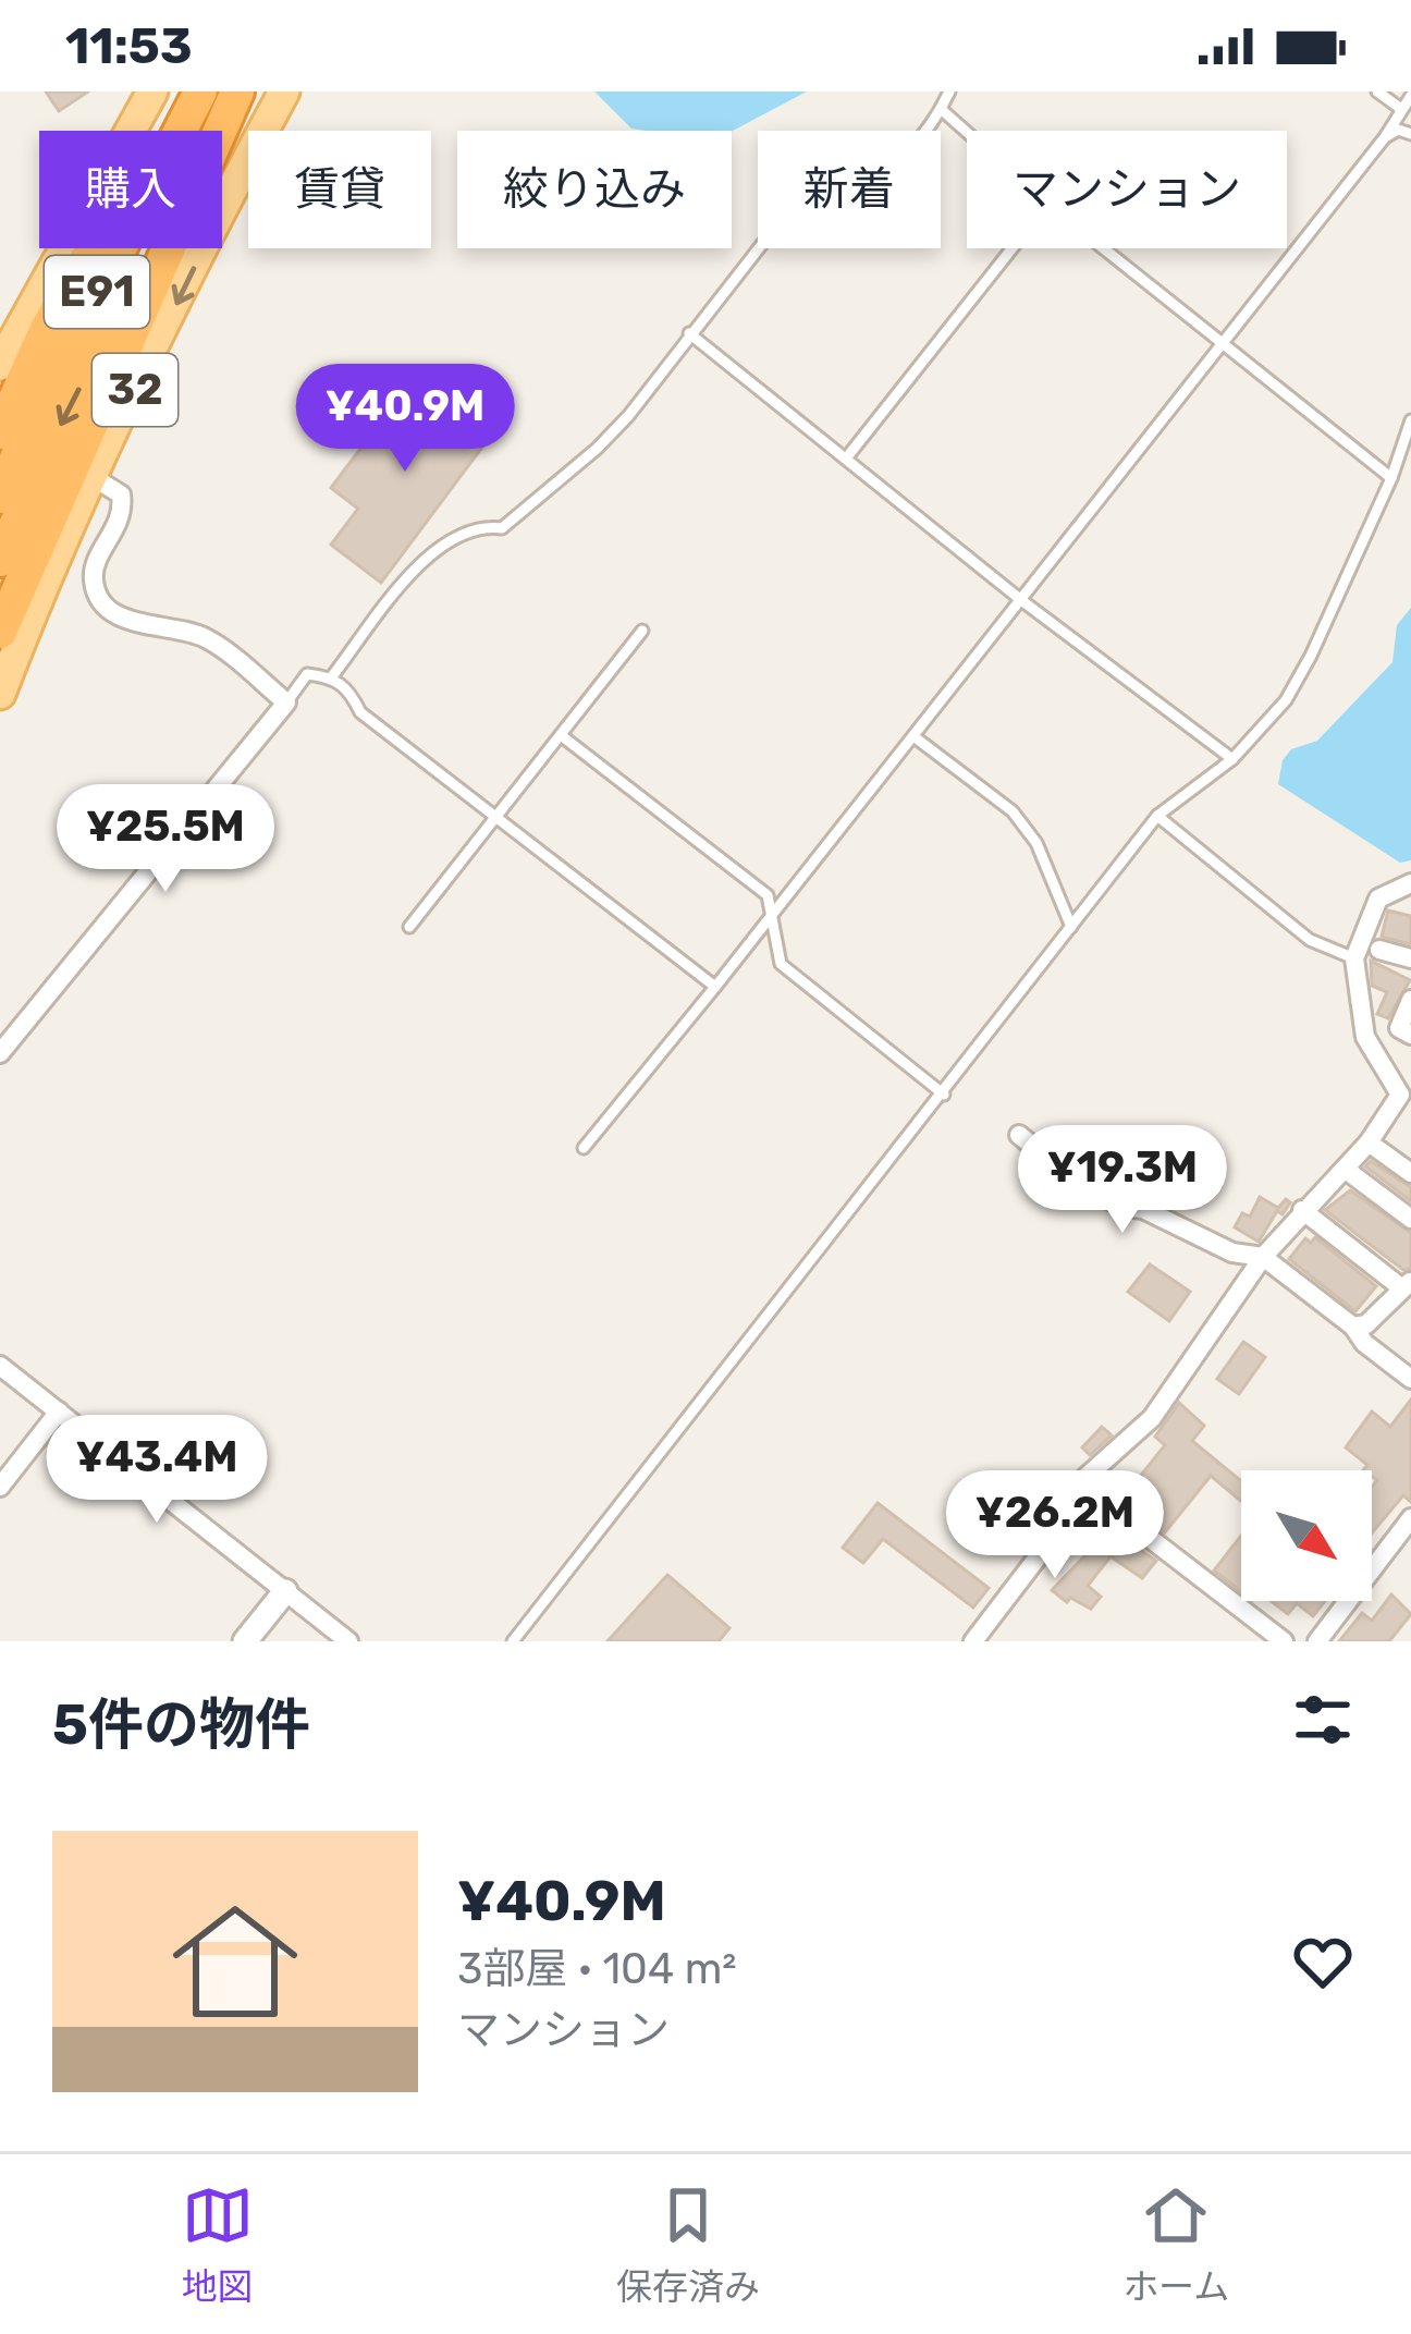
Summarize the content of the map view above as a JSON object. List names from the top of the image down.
{
  "streets": {
    "highway": ["E91"],
    "main road": ["32"]
  },
  "north": "bottom right",
  "page": {
    "status": "11:53",
    "chip": [
      "購入",
      "賃貸",
      "絞り込み",
      "新着",
      "マンション"
    ],
    "price": [
      "¥40.9M",
      "¥25.5M",
      "¥19.3M",
      "¥43.4M",
      "¥26.2M"
    ],
    "heading": "5件の物件",
    "list": [
      {
        "name": "¥40.9M",
        "note": "3部屋 · 104 m² · マンション"
      }
    ],
    "tabs": ["地図", "保存済み", "ホーム"]
  }
}
